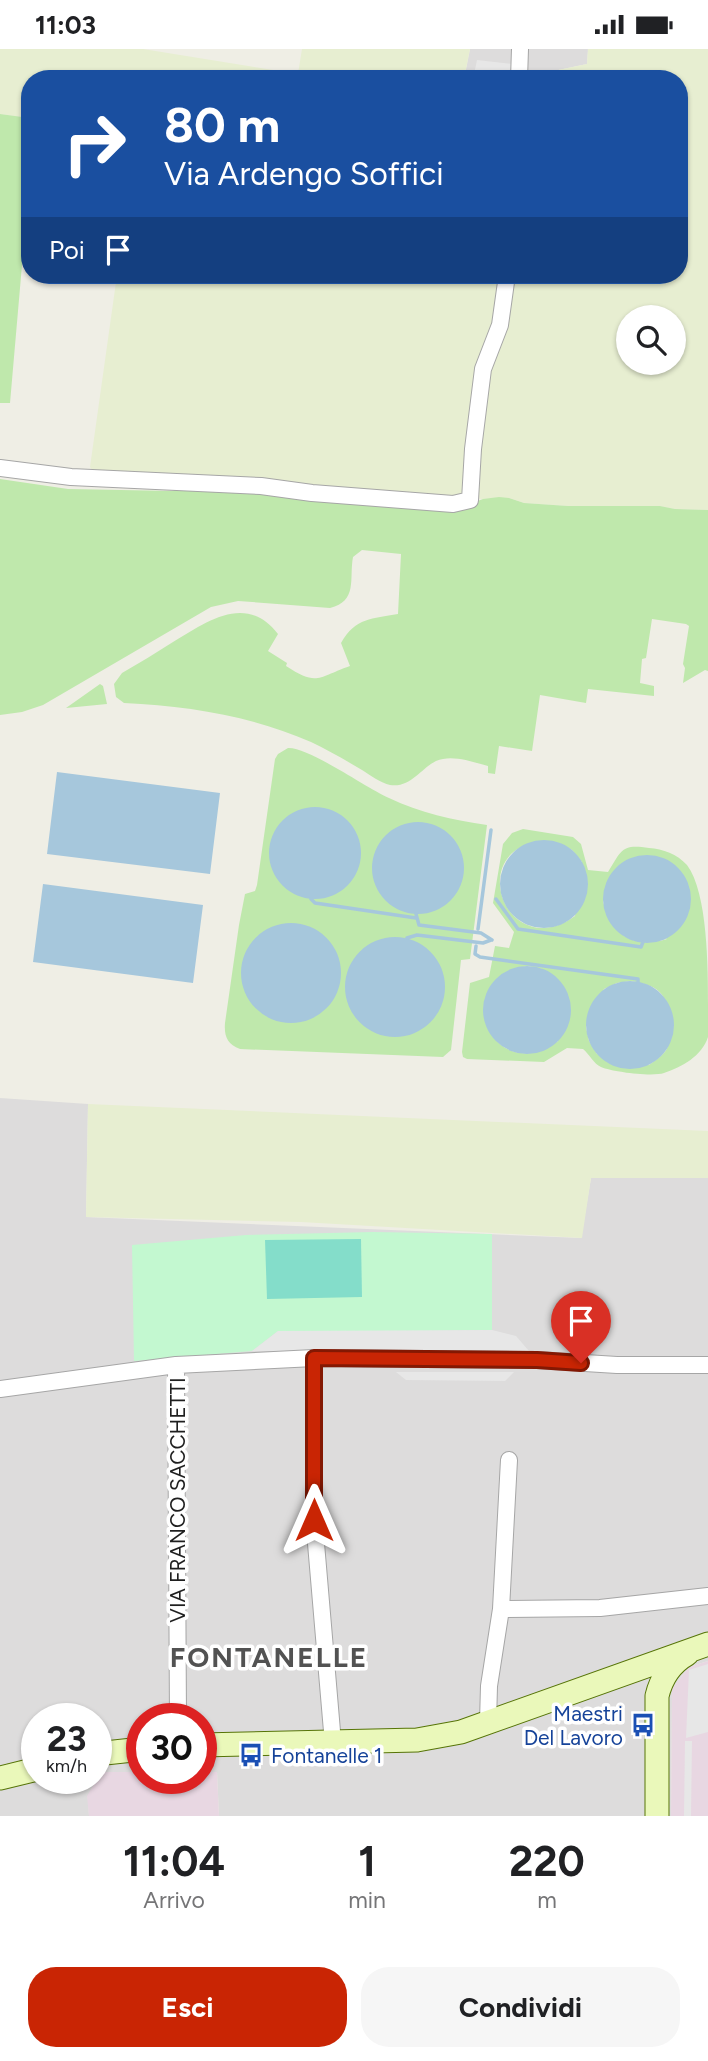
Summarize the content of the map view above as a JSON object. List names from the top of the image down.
{
  "streets": {
    "street": ["VIA FRANCO SACCHETTI"]
  },
  "districts": ["FONTANELLE"],
  "places": {
    "bus stop": ["Maestri Del Lavoro", "Fontanelle 1"]
  },
  "page": {
    "status": "11:03",
    "turn": ["80 m", "Via Ardengo Soffici"],
    "then": "Poi",
    "speed": "23 km/h",
    "limit": "30",
    "eta": [
      "11:04",
      "Arrivo",
      "1",
      "min",
      "220",
      "m"
    ],
    "buttons": ["Esci", "Condividi"]
  }
}
